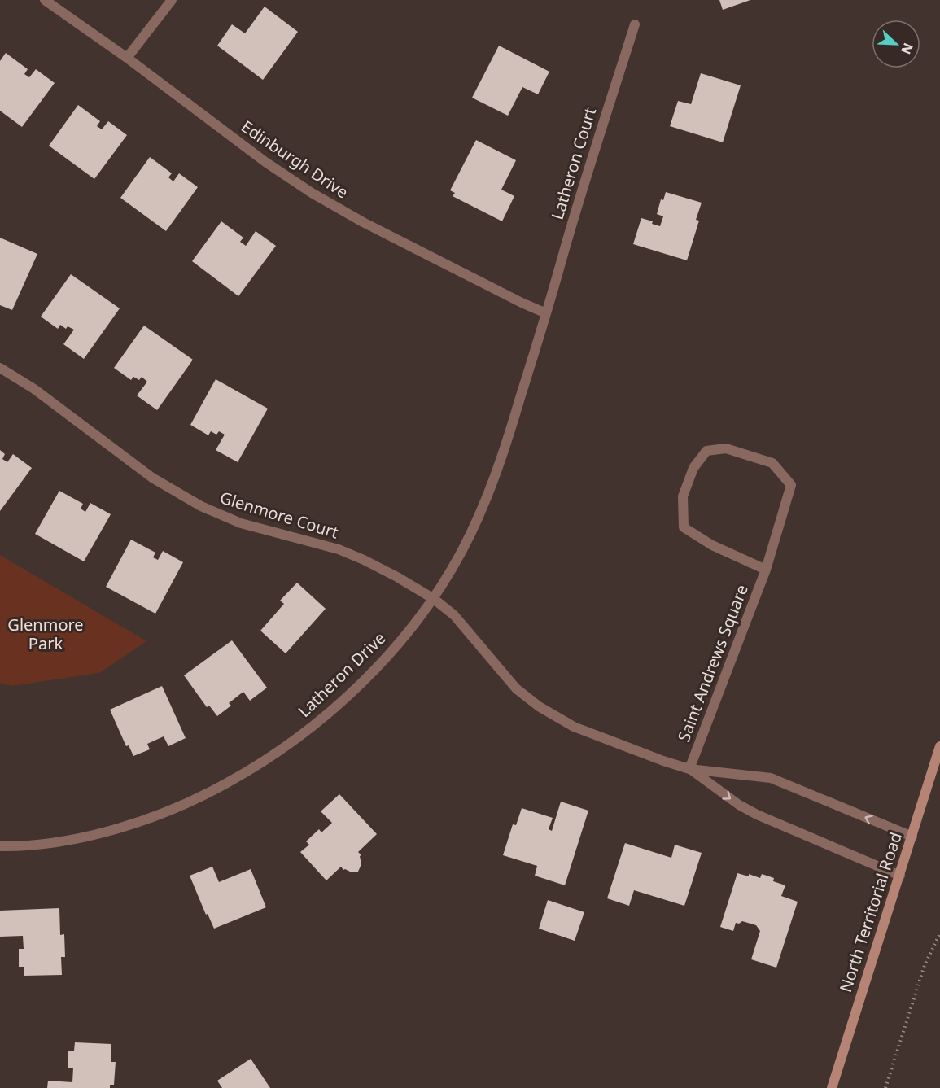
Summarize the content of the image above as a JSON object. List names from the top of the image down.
{
  "streets": {
    "main road": ["North Territorial Road"],
    "street": [
      "Edinburgh Drive",
      "Latheron Court",
      "Glenmore Court",
      "Saint Andrews Square",
      "Latheron Drive"
    ]
  },
  "crossings": [
    ["Edinburgh Drive", "Latheron Court"],
    ["Edinburgh Drive", "Latheron Drive"],
    ["Latheron Court", "Latheron Drive"],
    ["Glenmore Court", "Saint Andrews Square"],
    ["Glenmore Court", "Latheron Drive"]
  ],
  "parks": ["Glenmore Park"],
  "north": "bottom right"
}
